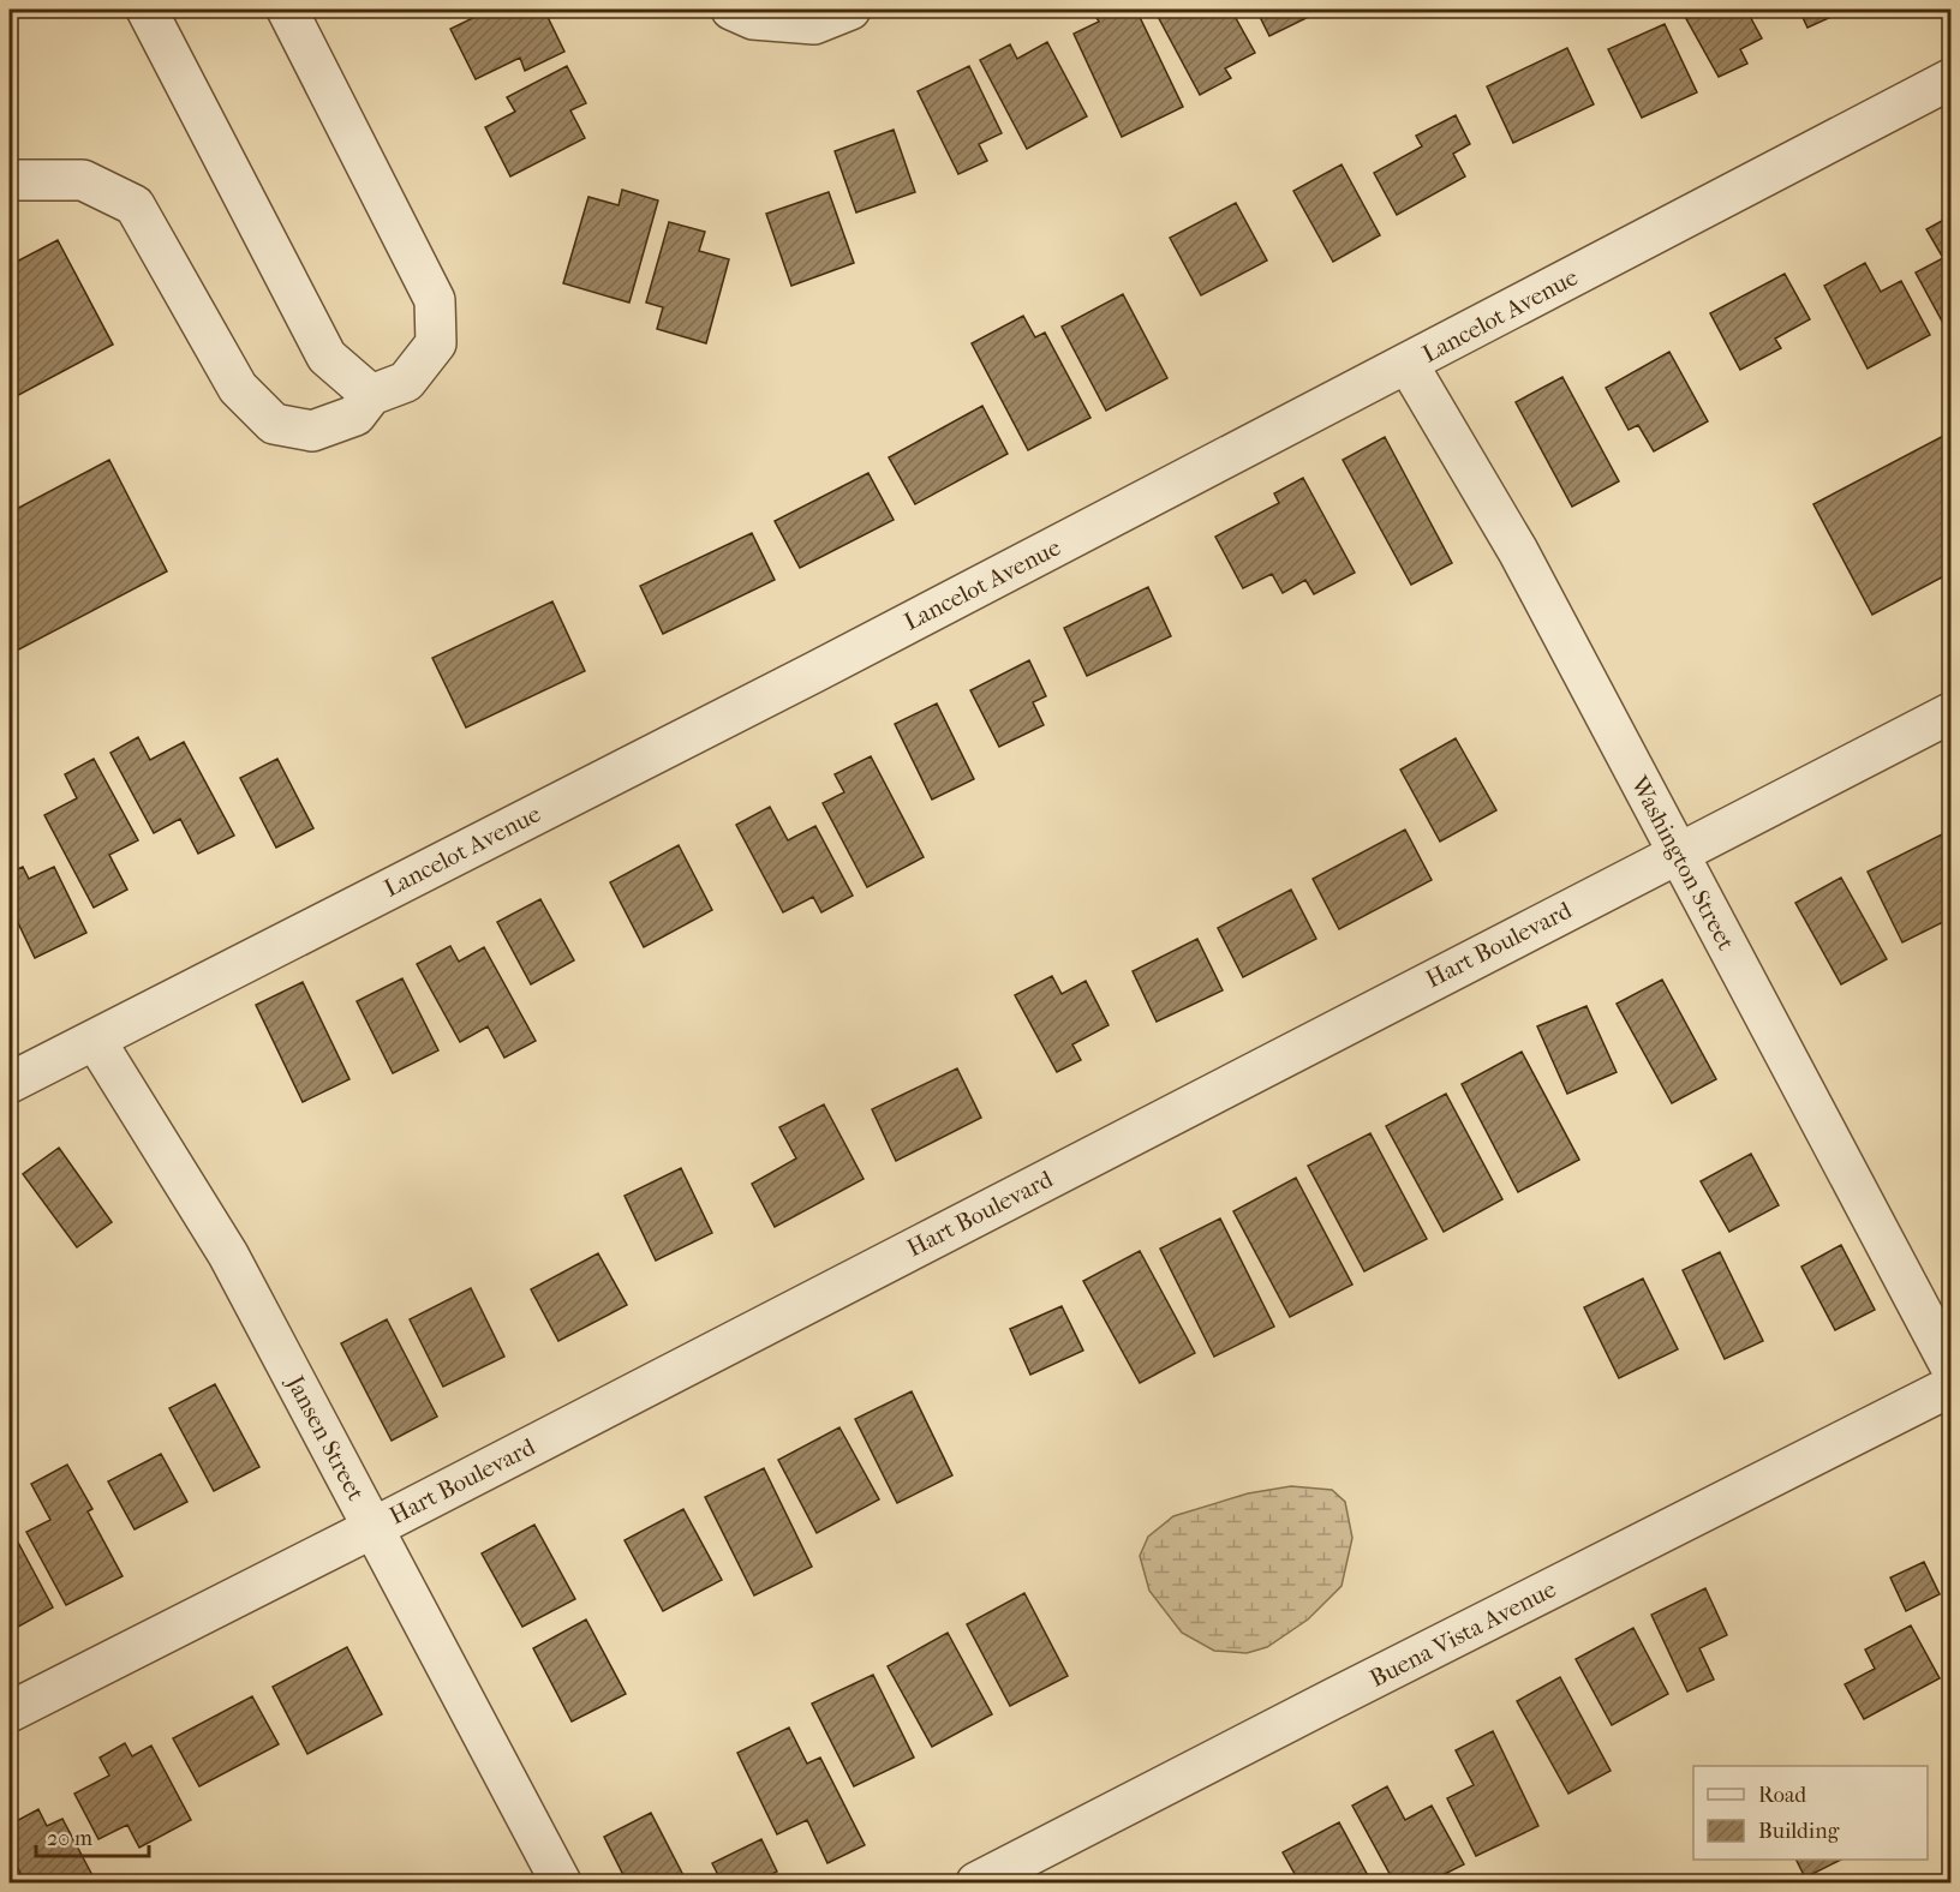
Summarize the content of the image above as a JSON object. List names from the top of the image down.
{
  "streets": {
    "street": [
      "Lancelot Avenue",
      "Washington Street",
      "Hart Boulevard",
      "Jansen Street",
      "Buena Vista Avenue"
    ]
  },
  "crossings": [
    ["Lancelot Avenue", "Washington Street"],
    ["Lancelot Avenue", "Jansen Street"],
    ["Washington Street", "Hart Boulevard"],
    ["Hart Boulevard", "Jansen Street"]
  ],
  "legend": ["Road", "Building"],
  "scale_bar": "20 m"
}
